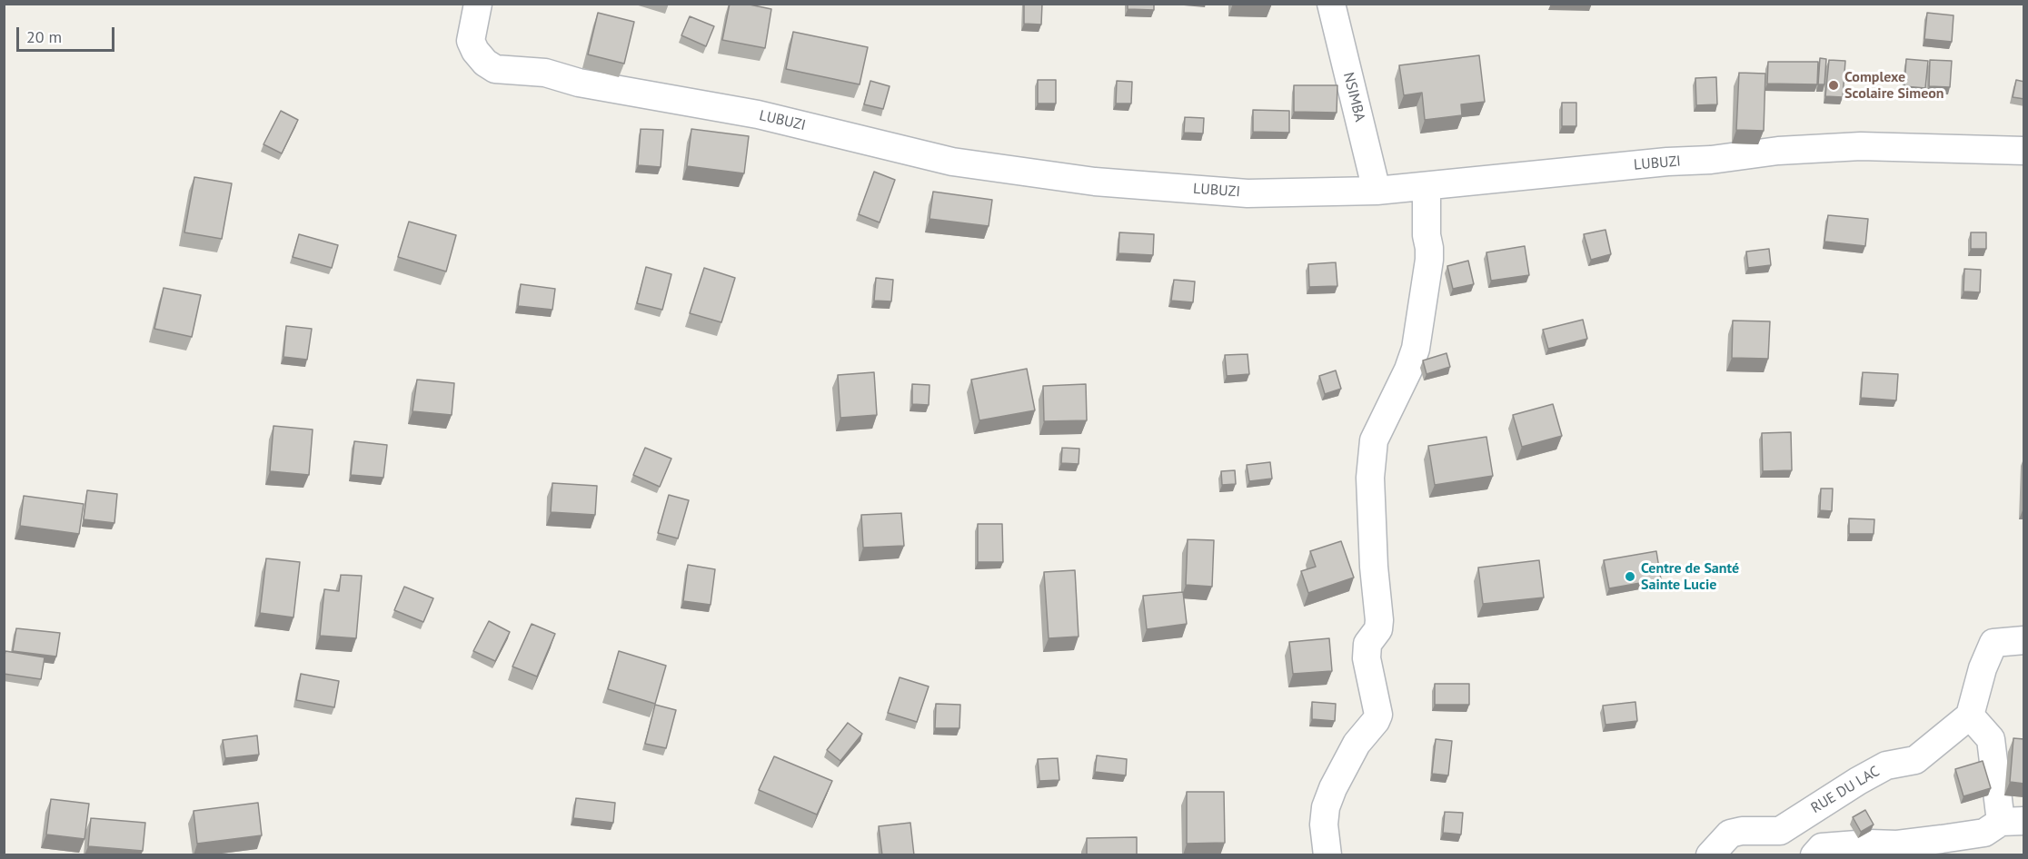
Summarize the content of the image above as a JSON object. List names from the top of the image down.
{
  "streets": {
    "street": ["NSIMBA", "LUBUZI", "RUE DU LAC"]
  },
  "crossings": [
    ["NSIMBA", "LUBUZI"]
  ],
  "places": ["Complexe Scolaire Simeon", "Centre de Santé Sainte Lucie"],
  "scale_bar": "20 m"
}
